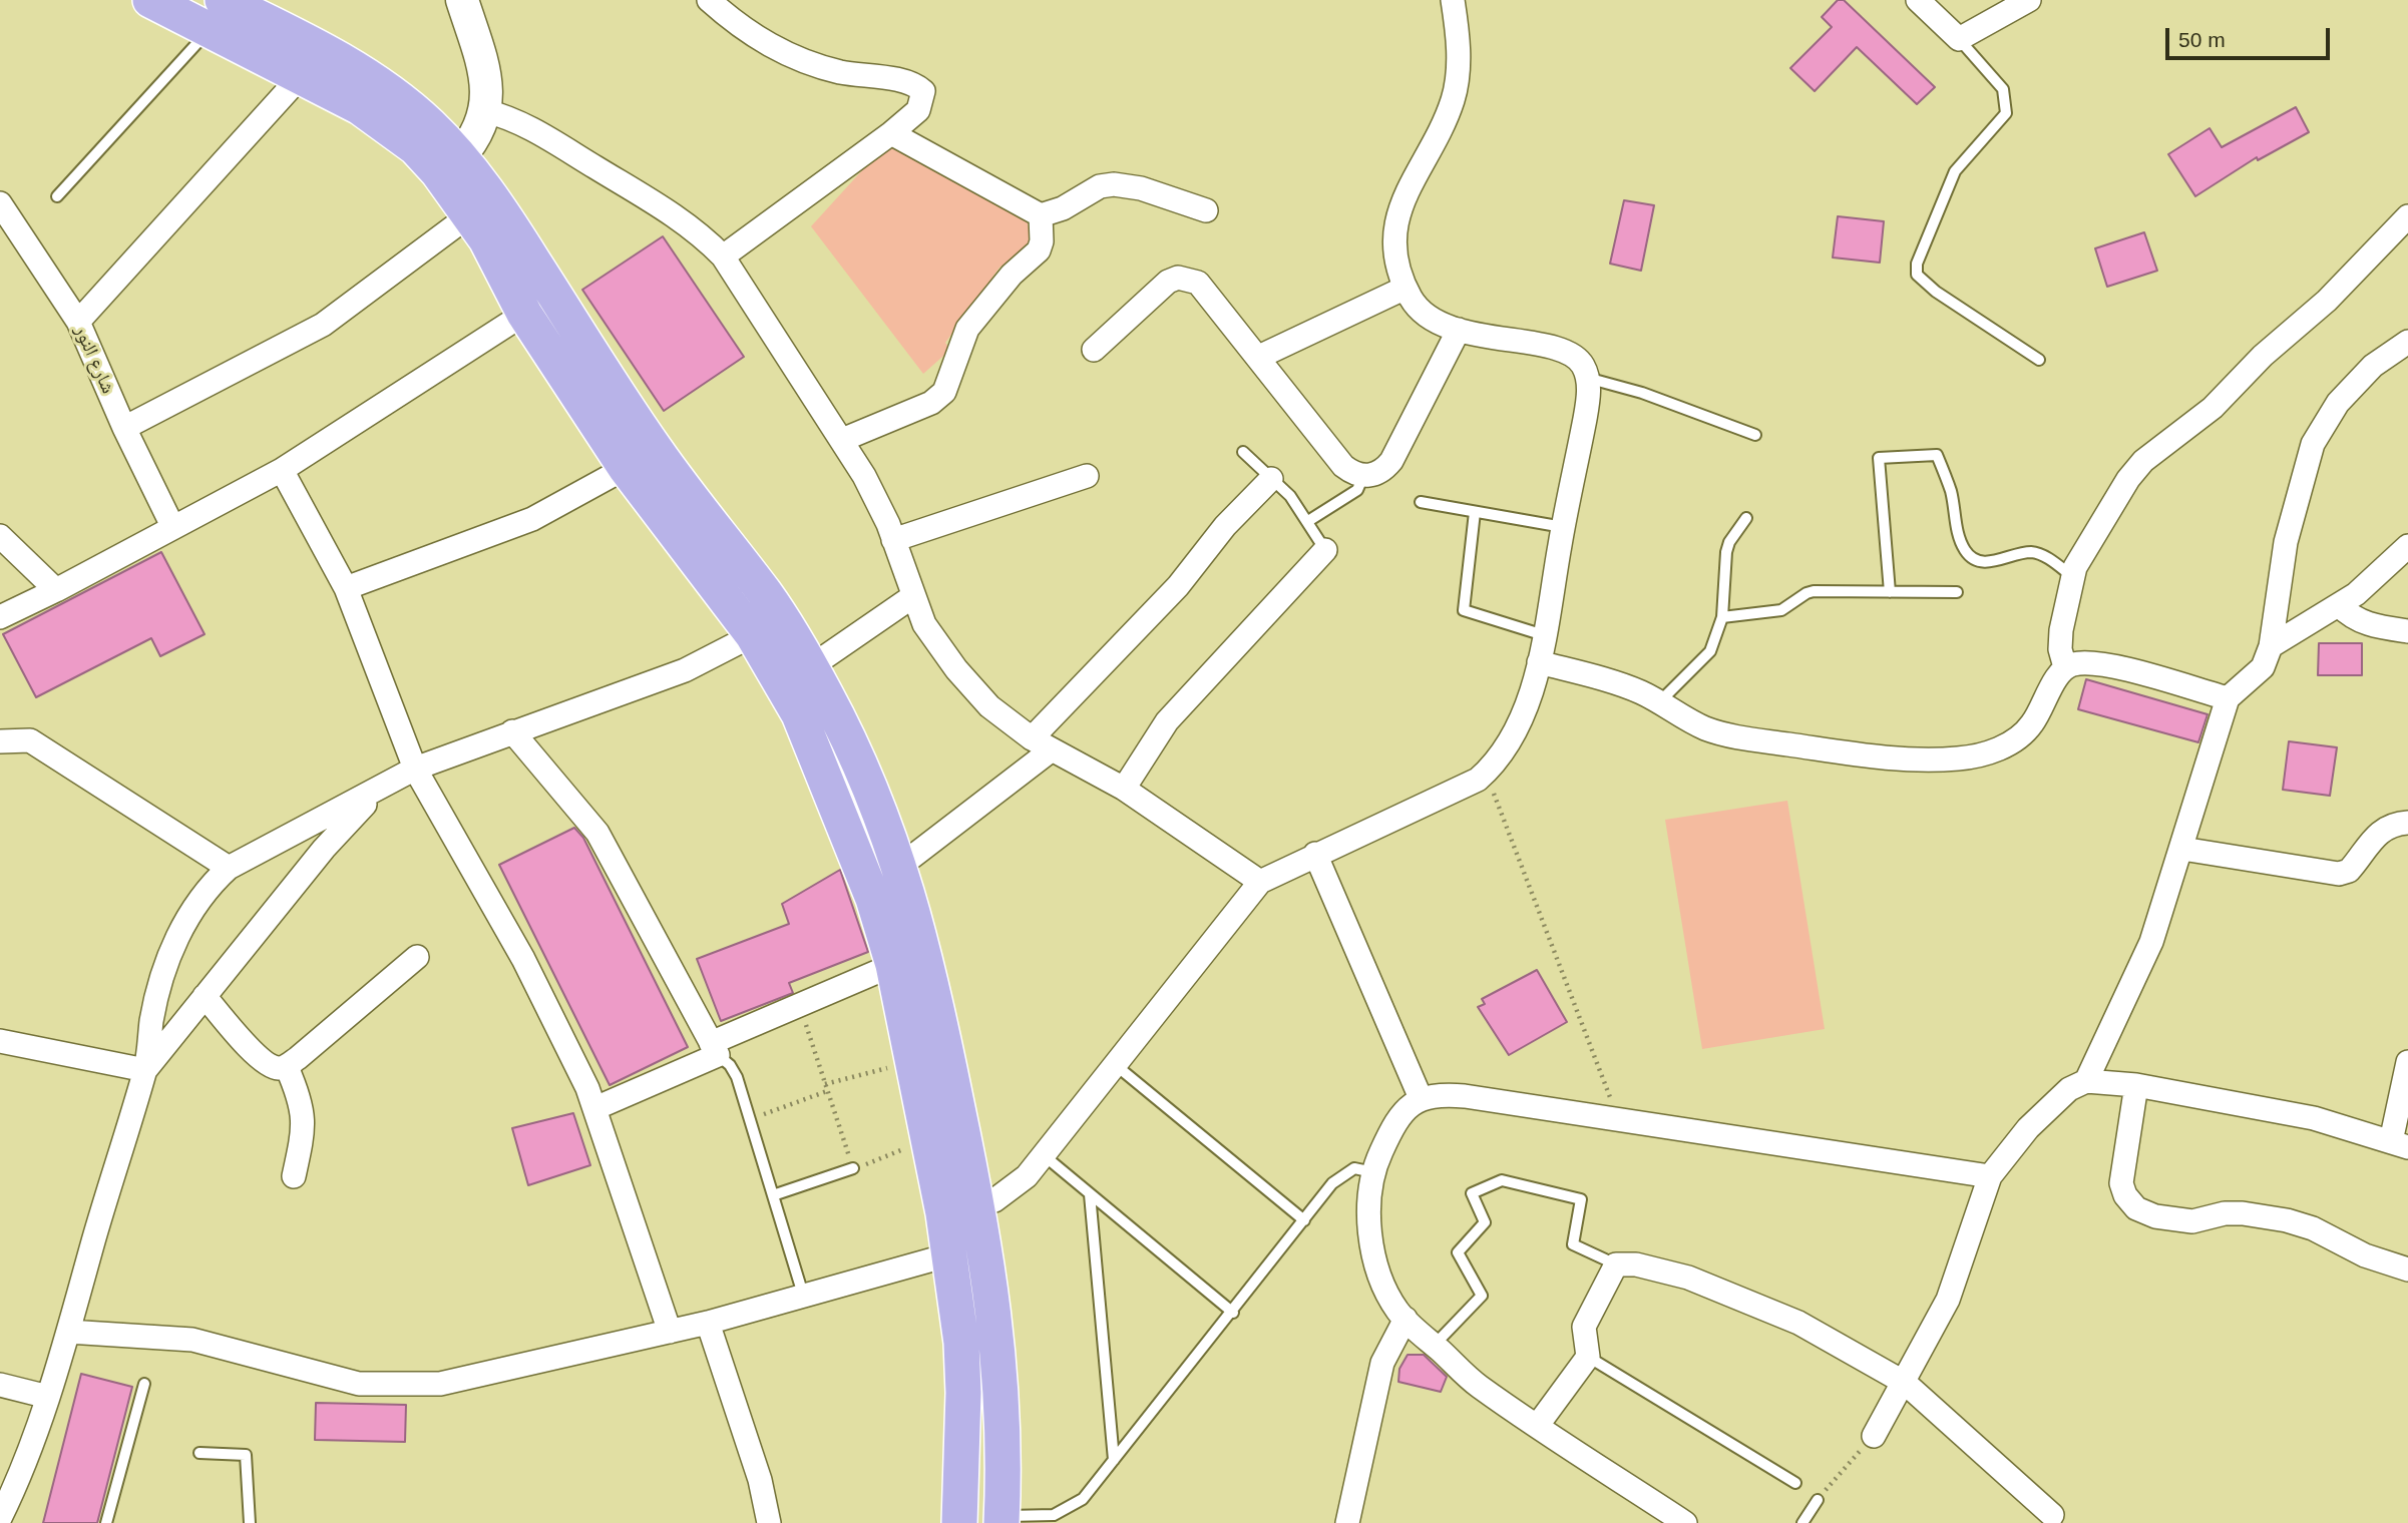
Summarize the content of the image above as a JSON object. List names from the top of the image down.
{
  "streets": {
    "street": ["شارع النور"]
  },
  "scale_bar": "50 m"
}
